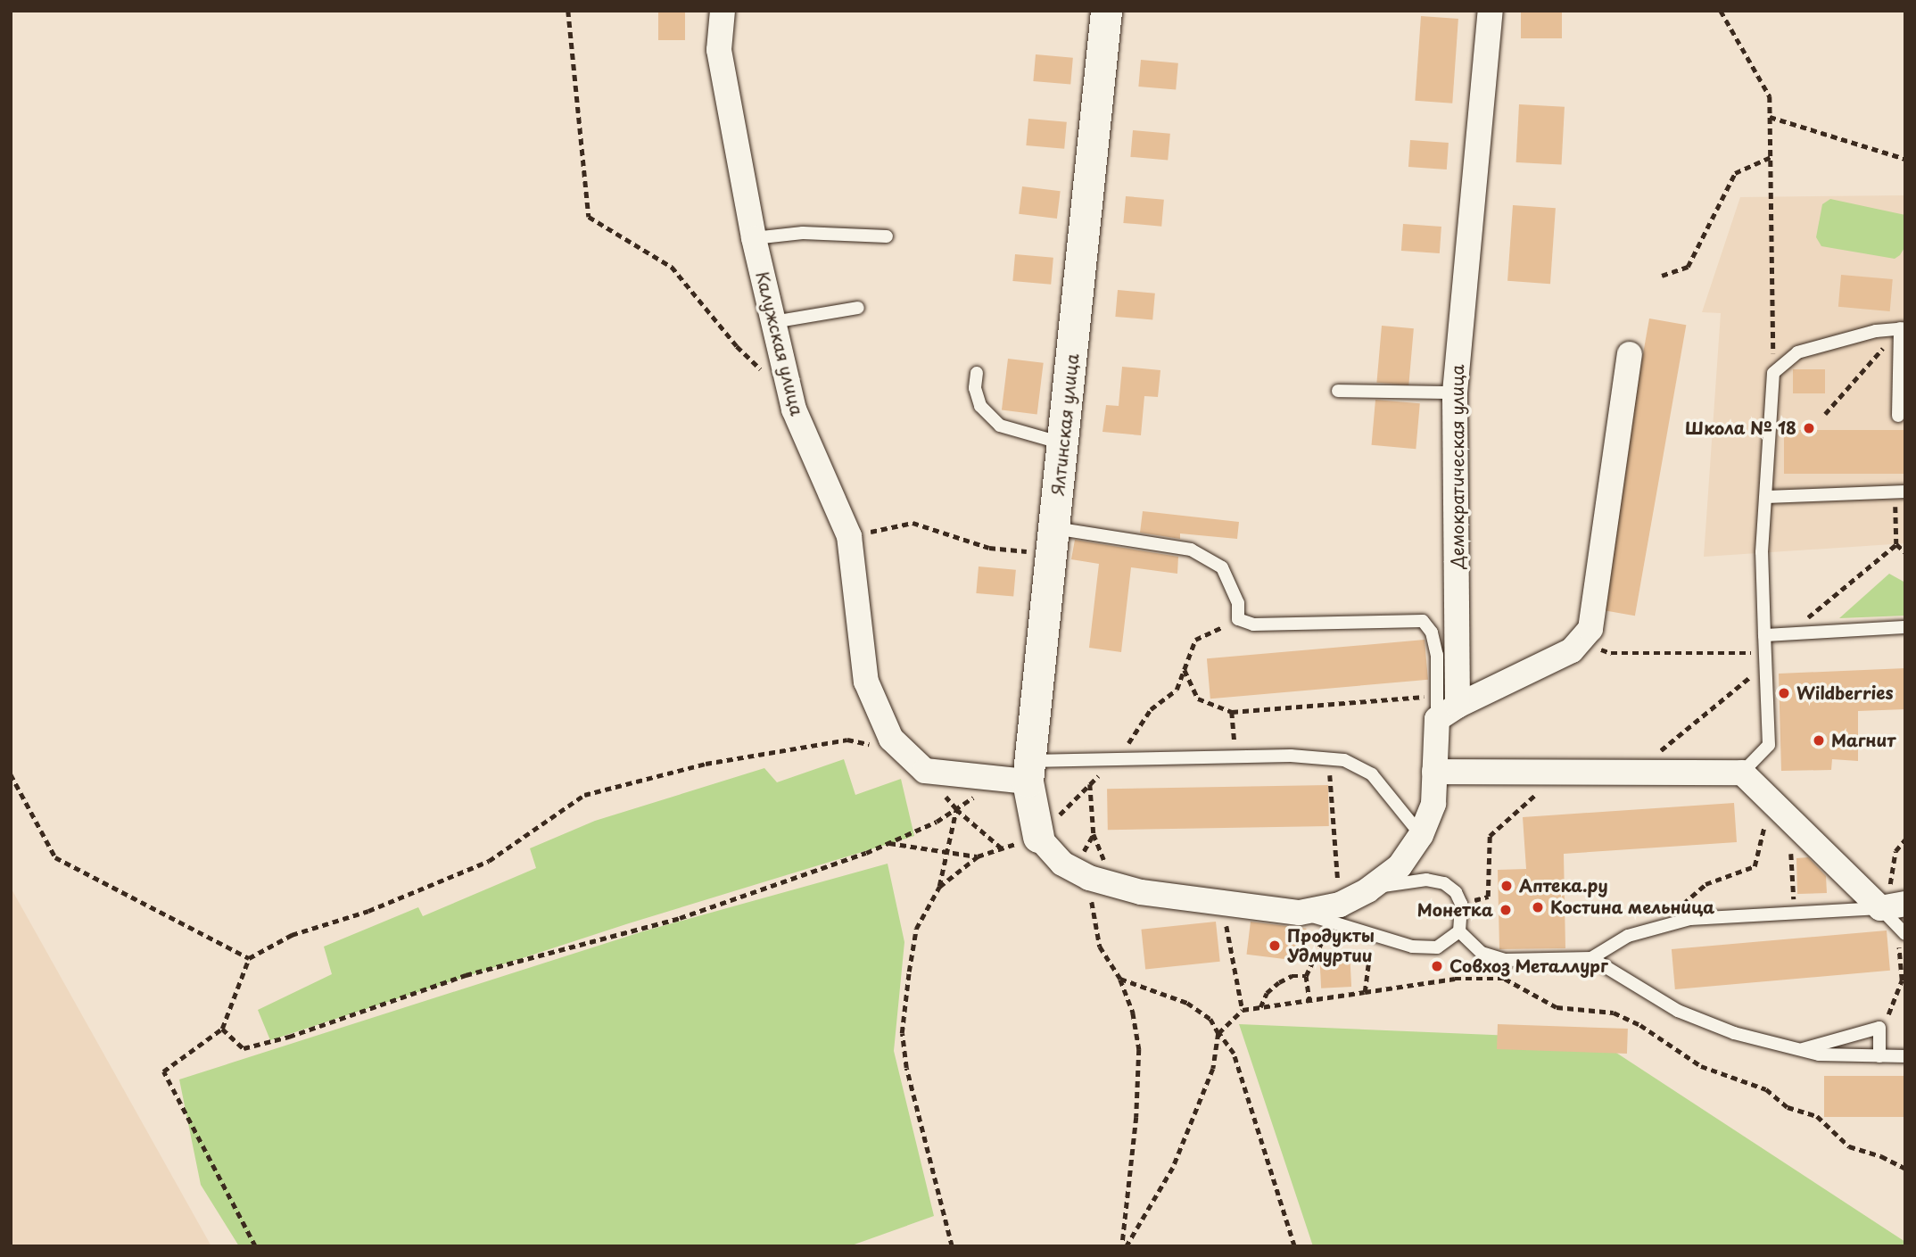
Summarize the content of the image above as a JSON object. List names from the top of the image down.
{
  "streets": {
    "street": ["Калужская улица", "Ялтинская улица", "Демократическая улица"]
  },
  "crossings": [
    ["Ялтинская улица", "Демократическая улица"]
  ],
  "places": [
    "Школа № 18",
    "Wildberries",
    "Магнит",
    "Аптека.ру",
    "Костина мельница",
    "Монетка",
    "Продукты Удмуртии",
    "Совхоз Металлург"
  ]
}
